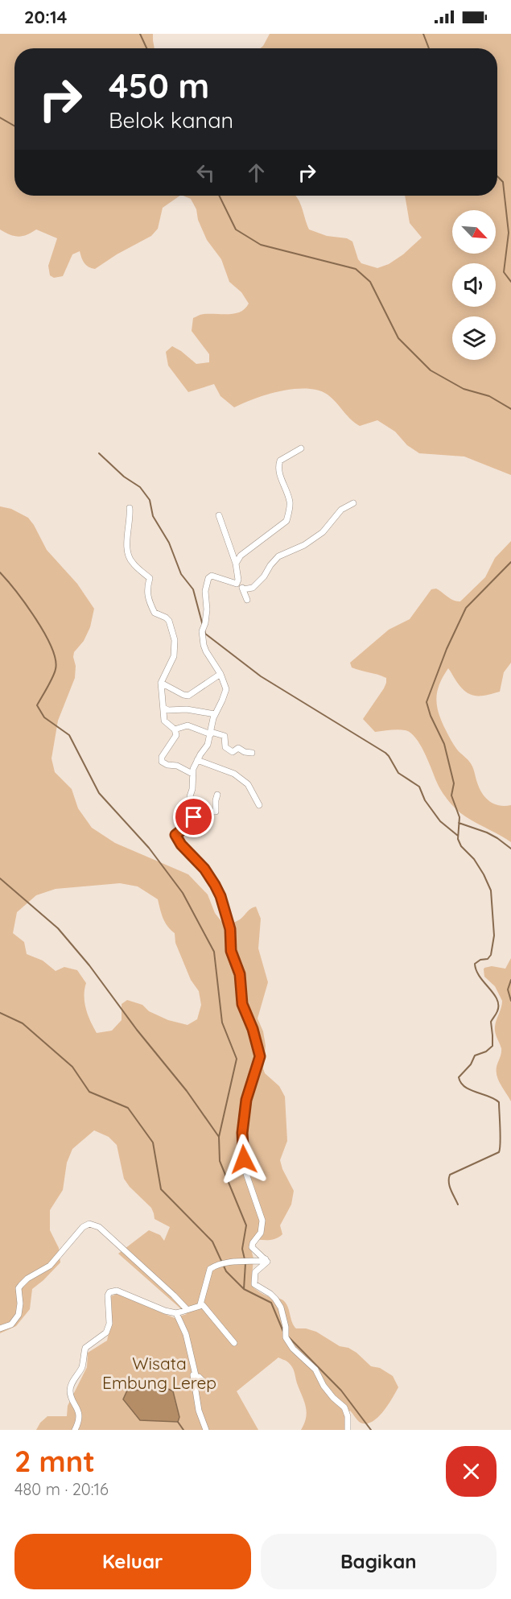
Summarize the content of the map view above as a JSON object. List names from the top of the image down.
{
  "parks": ["Wisata Embung Lerep"],
  "north": "bottom right",
  "page": {
    "status": "20:14",
    "turn": ["450 m", "Belok kanan"],
    "heading": ["2 mnt", "480 m · 20:16"],
    "buttons": ["Keluar", "Bagikan"]
  }
}
